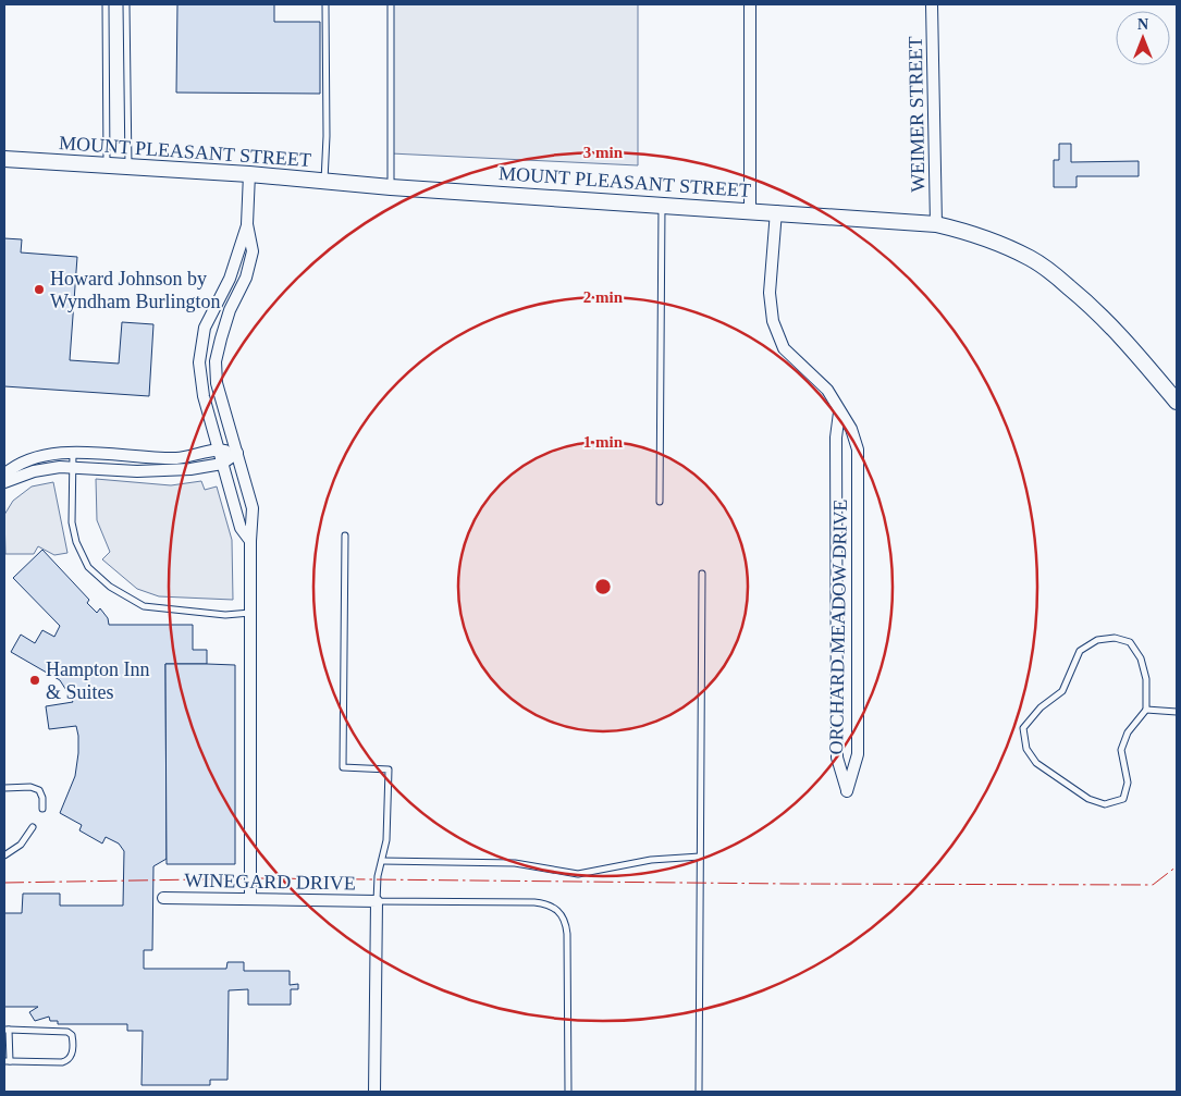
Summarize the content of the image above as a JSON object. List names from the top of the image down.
{
  "streets": {
    "main road": ["MOUNT PLEASANT STREET"],
    "street": ["WEIMER STREET", "ORCHARD MEADOW DRIVE", "WINEGARD DRIVE"]
  },
  "crossings": [
    ["WEIMER STREET", "MOUNT PLEASANT STREET"],
    ["MOUNT PLEASANT STREET", "ORCHARD MEADOW DRIVE"]
  ],
  "places": ["Howard Johnson by Wyndham Burlington", "Hampton Inn & Suites"],
  "north": "top",
  "rings": ["3 min", "2 min", "1 min"]
}
